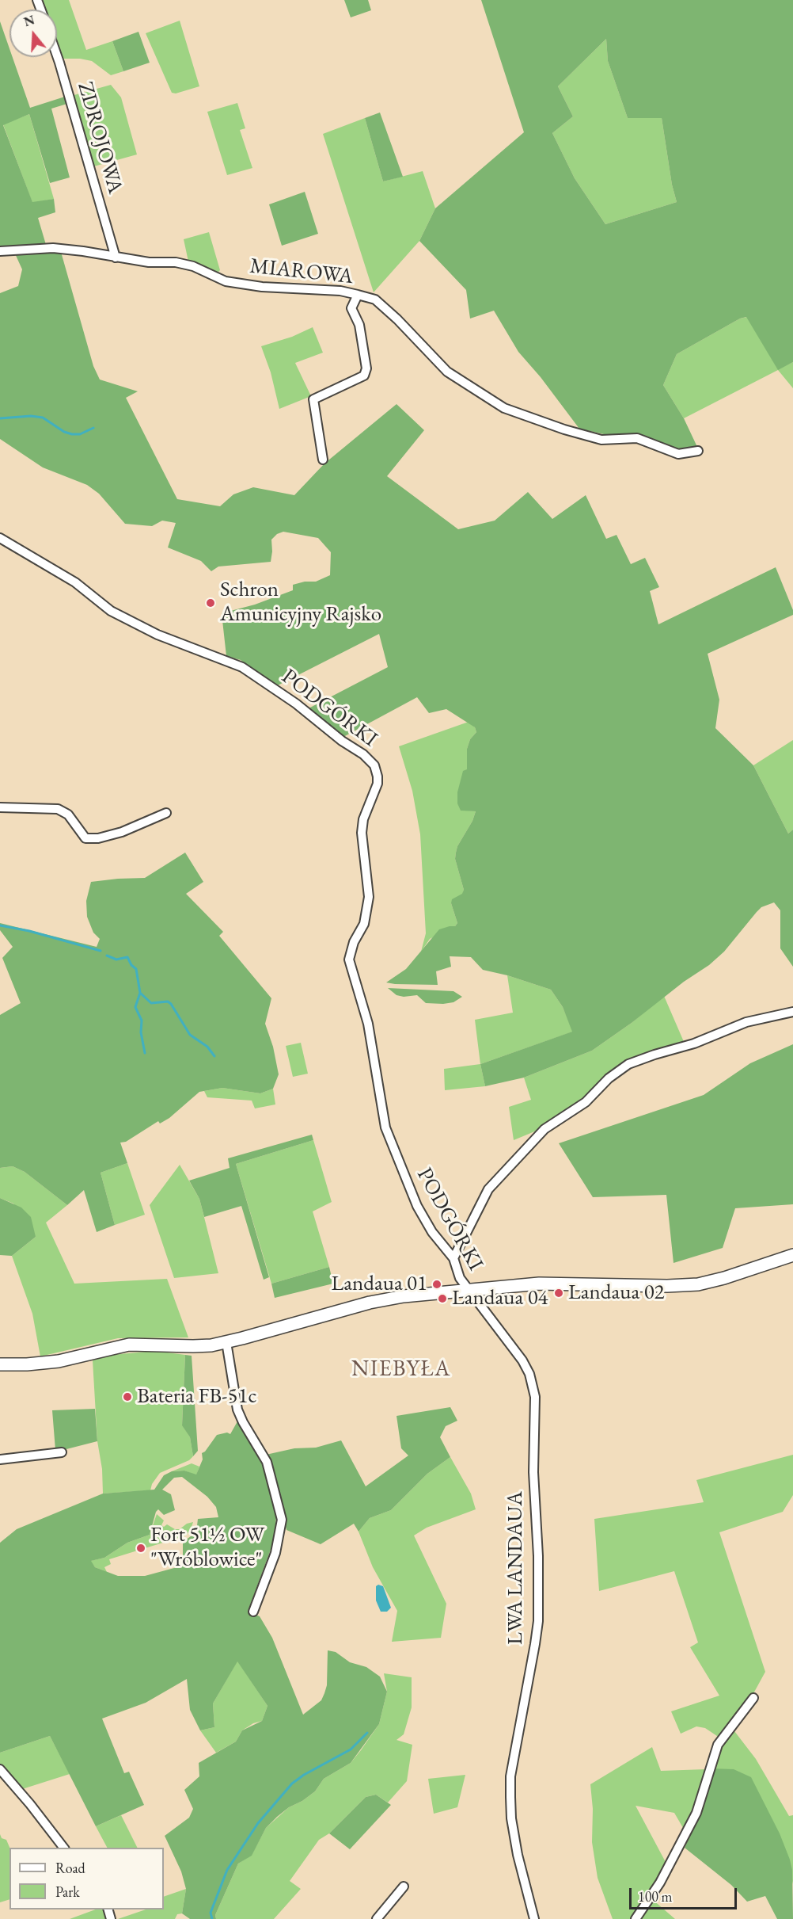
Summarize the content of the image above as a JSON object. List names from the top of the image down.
{
  "streets": {
    "street": [
      "ZDROJOWA",
      "MIAROWA",
      "PODGÓRKI",
      "LWA LANDAUA"
    ]
  },
  "crossings": [
    ["ZDROJOWA", "MIAROWA"],
    ["PODGÓRKI", "LWA LANDAUA"]
  ],
  "districts": ["NIEBYŁA"],
  "places": [
    "Schron Amunicyjny Rajsko",
    "Landaua 01",
    "Landaua 02",
    "Landaua 04",
    "Bateria FB-51c",
    "Fort 51½ OW \"Wróblowice\""
  ],
  "legend": ["Road", "Park"],
  "scale_bar": "100 m",
  "north": "top"
}
